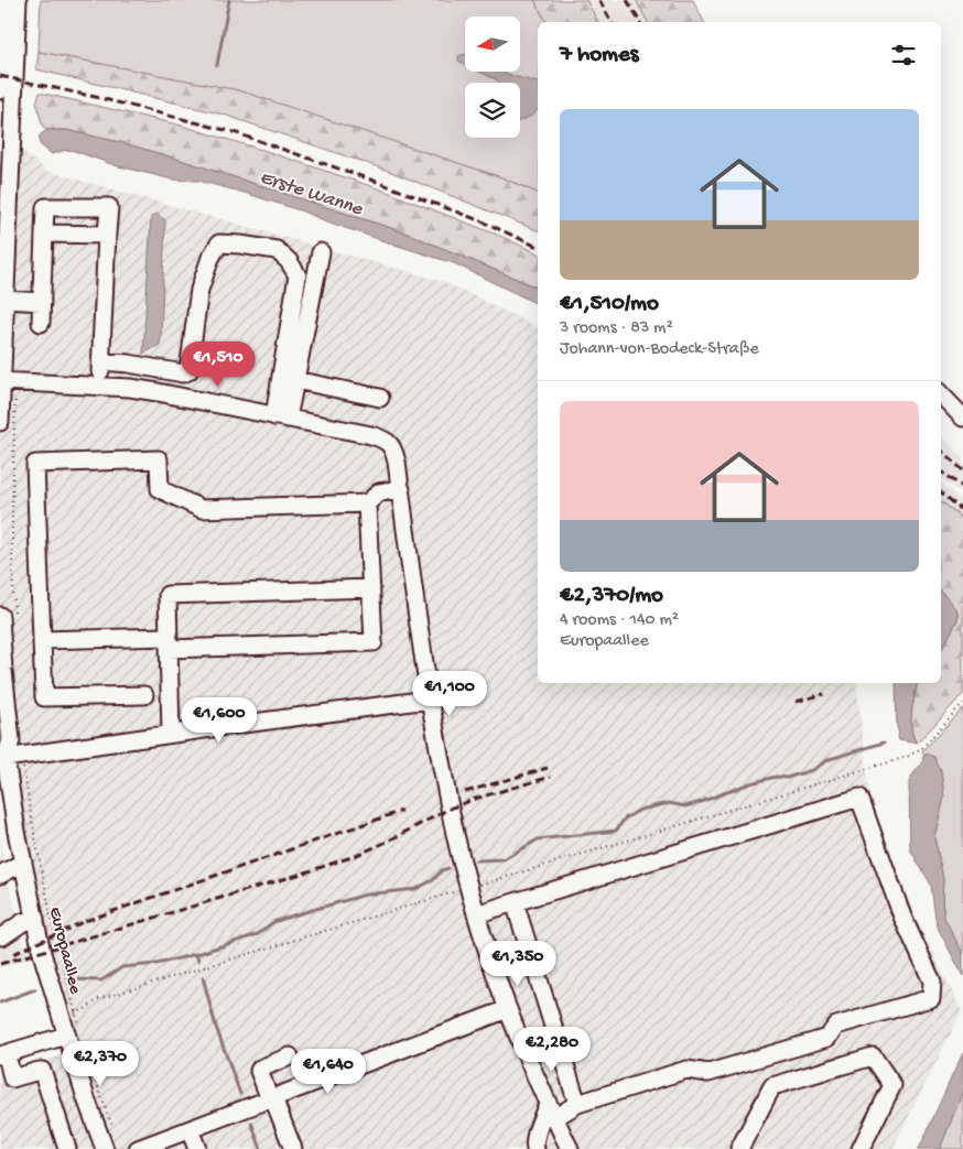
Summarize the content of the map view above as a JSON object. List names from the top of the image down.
{
  "streets": {
    "street": ["Europaallee"]
  },
  "water": ["Erste Wanne"],
  "north": "left",
  "page": {
    "heading": "7 homes",
    "list": [
      {
        "name": "€1,510/mo",
        "note": "3 rooms · 83 m² · Johann-von-Bodeck-Straße"
      },
      {
        "name": "€2,370/mo",
        "note": "4 rooms · 140 m² · Europaallee"
      }
    ],
    "price": [
      "€1,510",
      "€1,100",
      "€1,600",
      "€1,350",
      "€2,280",
      "€2,370",
      "€1,640"
    ]
  }
}
